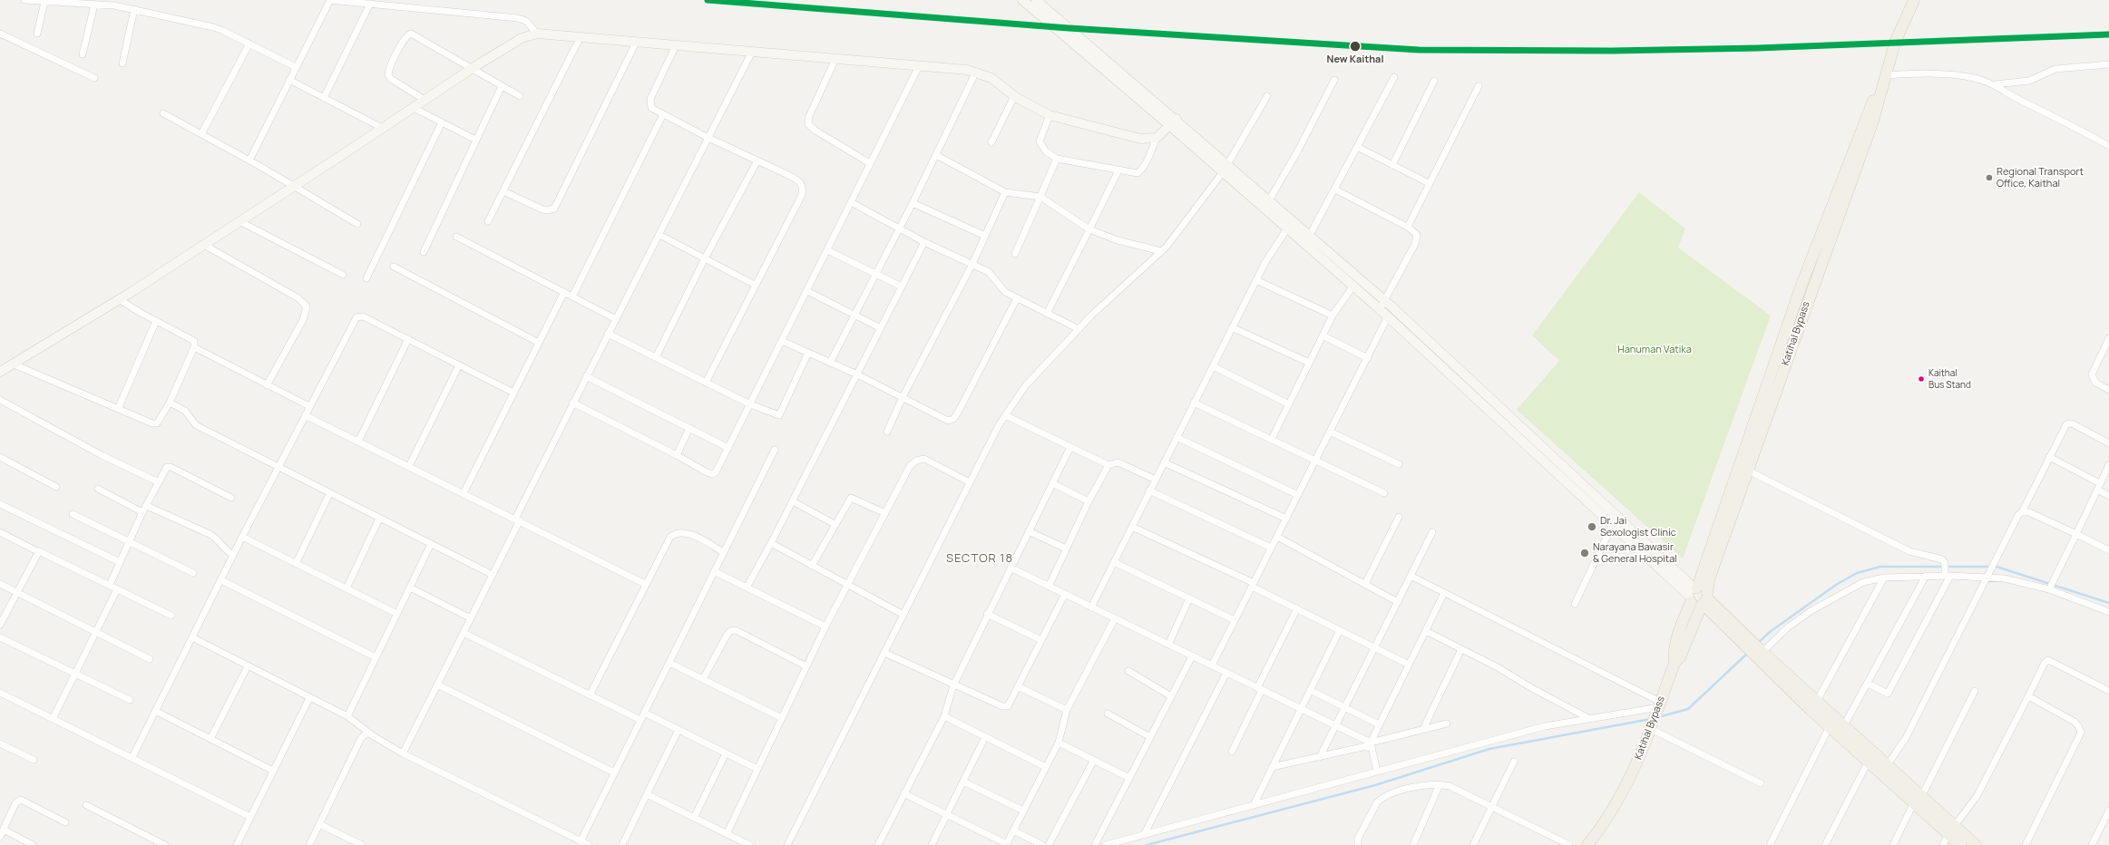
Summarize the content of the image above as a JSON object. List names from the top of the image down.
{
  "streets": {
    "main road": ["Katihal Bypass"]
  },
  "districts": ["SECTOR 18"],
  "parks": ["Hanuman Vatika"],
  "places": [
    "New Kaithal",
    "Regional Transport Office, Kaithal",
    "Kaithal Bus Stand",
    "Dr. Jai Sexologist Clinic",
    "Narayana Bawasir & General Hospital"
  ]
}
